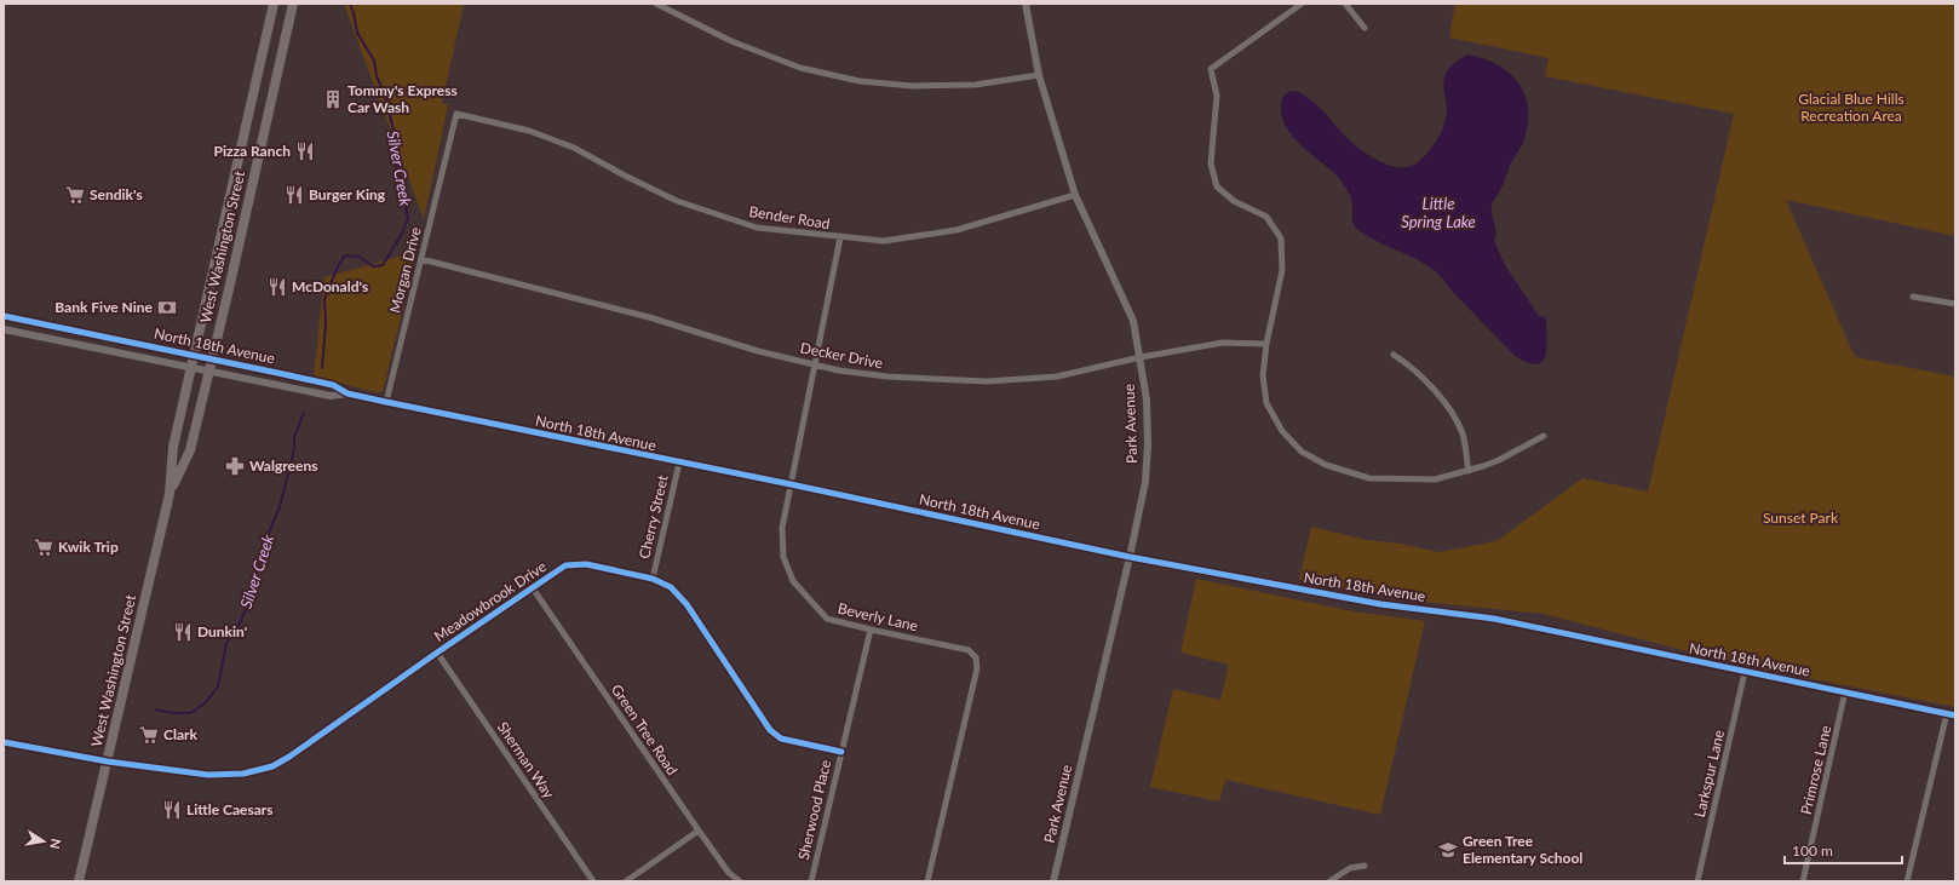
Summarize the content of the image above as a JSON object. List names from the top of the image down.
{
  "streets": {
    "main road": ["West Washington Street"],
    "street": [
      "Bender Road",
      "Morgan Drive",
      "North 18th Avenue",
      "Decker Drive",
      "Park Avenue",
      "Cherry Street",
      "Meadowbrook Drive",
      "Beverly Lane",
      "Green Tree Road",
      "Sherman Way",
      "Primrose Lane",
      "Larkspur Lane",
      "Sherwood Place"
    ]
  },
  "crossings": [
    ["Bender Road", "Morgan Drive"],
    ["Bender Road", "Park Avenue"],
    ["Bender Road", "Beverly Lane"],
    ["West Washington Street", "North 18th Avenue"],
    ["West Washington Street", "Meadowbrook Drive"],
    ["Morgan Drive", "North 18th Avenue"],
    ["Morgan Drive", "Decker Drive"],
    ["North 18th Avenue", "Park Avenue"],
    ["North 18th Avenue", "Cherry Street"],
    ["North 18th Avenue", "Beverly Lane"],
    ["North 18th Avenue", "Primrose Lane"],
    ["North 18th Avenue", "Larkspur Lane"],
    ["Decker Drive", "Park Avenue"],
    ["Decker Drive", "Beverly Lane"],
    ["Cherry Street", "Meadowbrook Drive"],
    ["Meadowbrook Drive", "Green Tree Road"],
    ["Meadowbrook Drive", "Sherman Way"],
    ["Meadowbrook Drive", "Sherwood Place"],
    ["Beverly Lane", "Sherwood Place"]
  ],
  "water": ["Silver Creek", "Little Spring Lake"],
  "parks": ["Glacial Blue Hills Recreation Area", "Sunset Park"],
  "places": {
    "building": ["Tommy's Express Car Wash"],
    "restaurant": [
      "Pizza Ranch",
      "Burger King",
      "McDonald's",
      "Dunkin'",
      "Little Caesars"
    ],
    "supermarket": ["Sendik's", "Kwik Trip", "Clark"],
    "bank": ["Bank Five Nine"],
    "pharmacy": ["Walgreens"],
    "school or university": ["Green Tree Elementary School"]
  },
  "scale_bar": "100 m",
  "north": "right"
}
